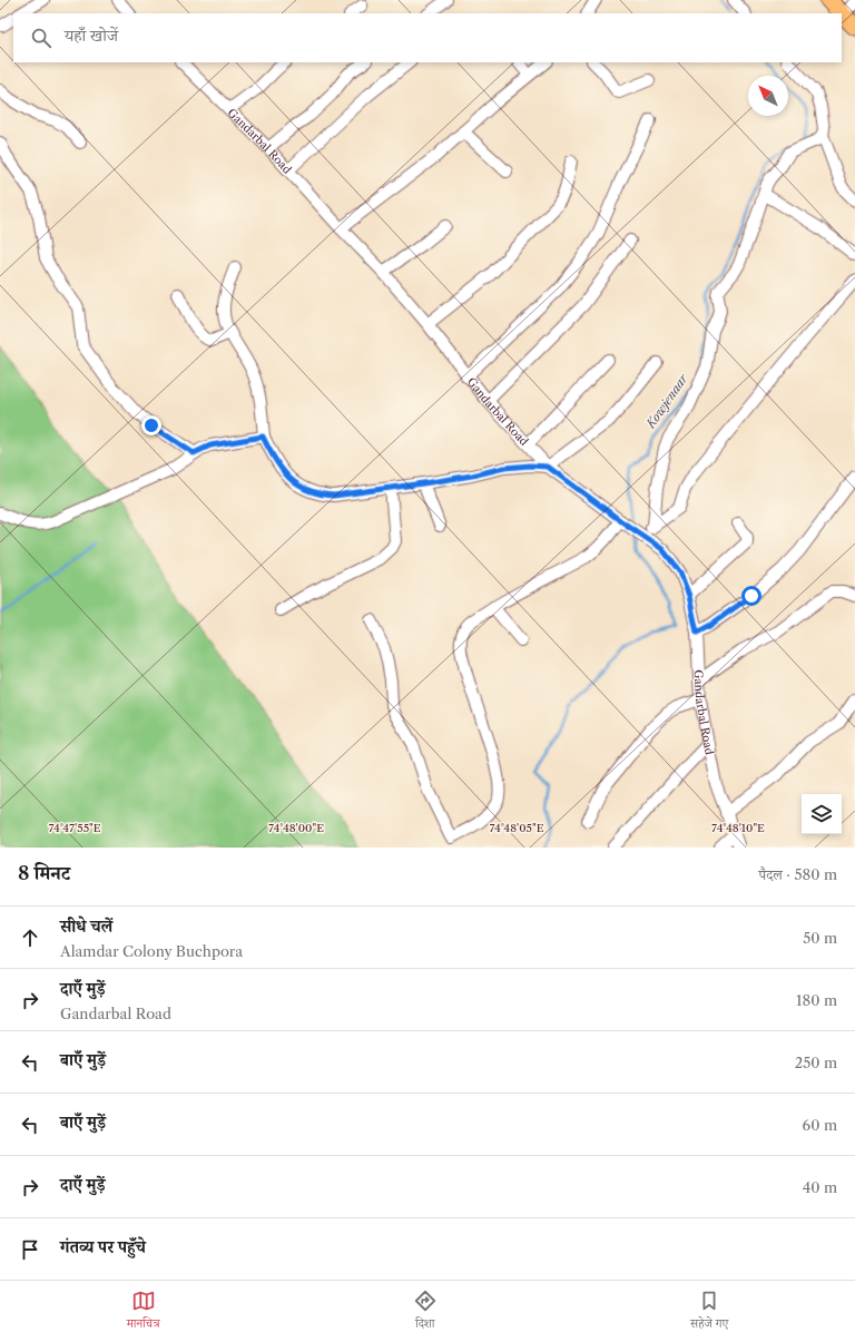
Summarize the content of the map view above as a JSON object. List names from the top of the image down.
{
  "streets": {
    "street": ["Gandarbal Road"]
  },
  "water": ["Kowjenaar"],
  "north": "top left",
  "page": {
    "search": "यहाँ खोजें",
    "heading": ["8 मिनट", "पैदल · 580 m"],
    "list": [
      ["सीधे चलें", "Alamdar Colony Buchpora", "50 m"],
      ["दाएँ मुड़ें", "Gandarbal Road", "180 m"],
      ["बाएँ मुड़ें", "250 m"],
      ["बाएँ मुड़ें", "60 m"],
      ["दाएँ मुड़ें", "40 m"],
      "गंतव्य पर पहुँचे"
    ],
    "nav": ["मानचित्र", "दिशा", "सहेजे गए"]
  },
  "coordinates": [
    "74°47'55\"E",
    "74°48'00\"E",
    "74°48'05\"E",
    "74°48'10\"E"
  ]
}
